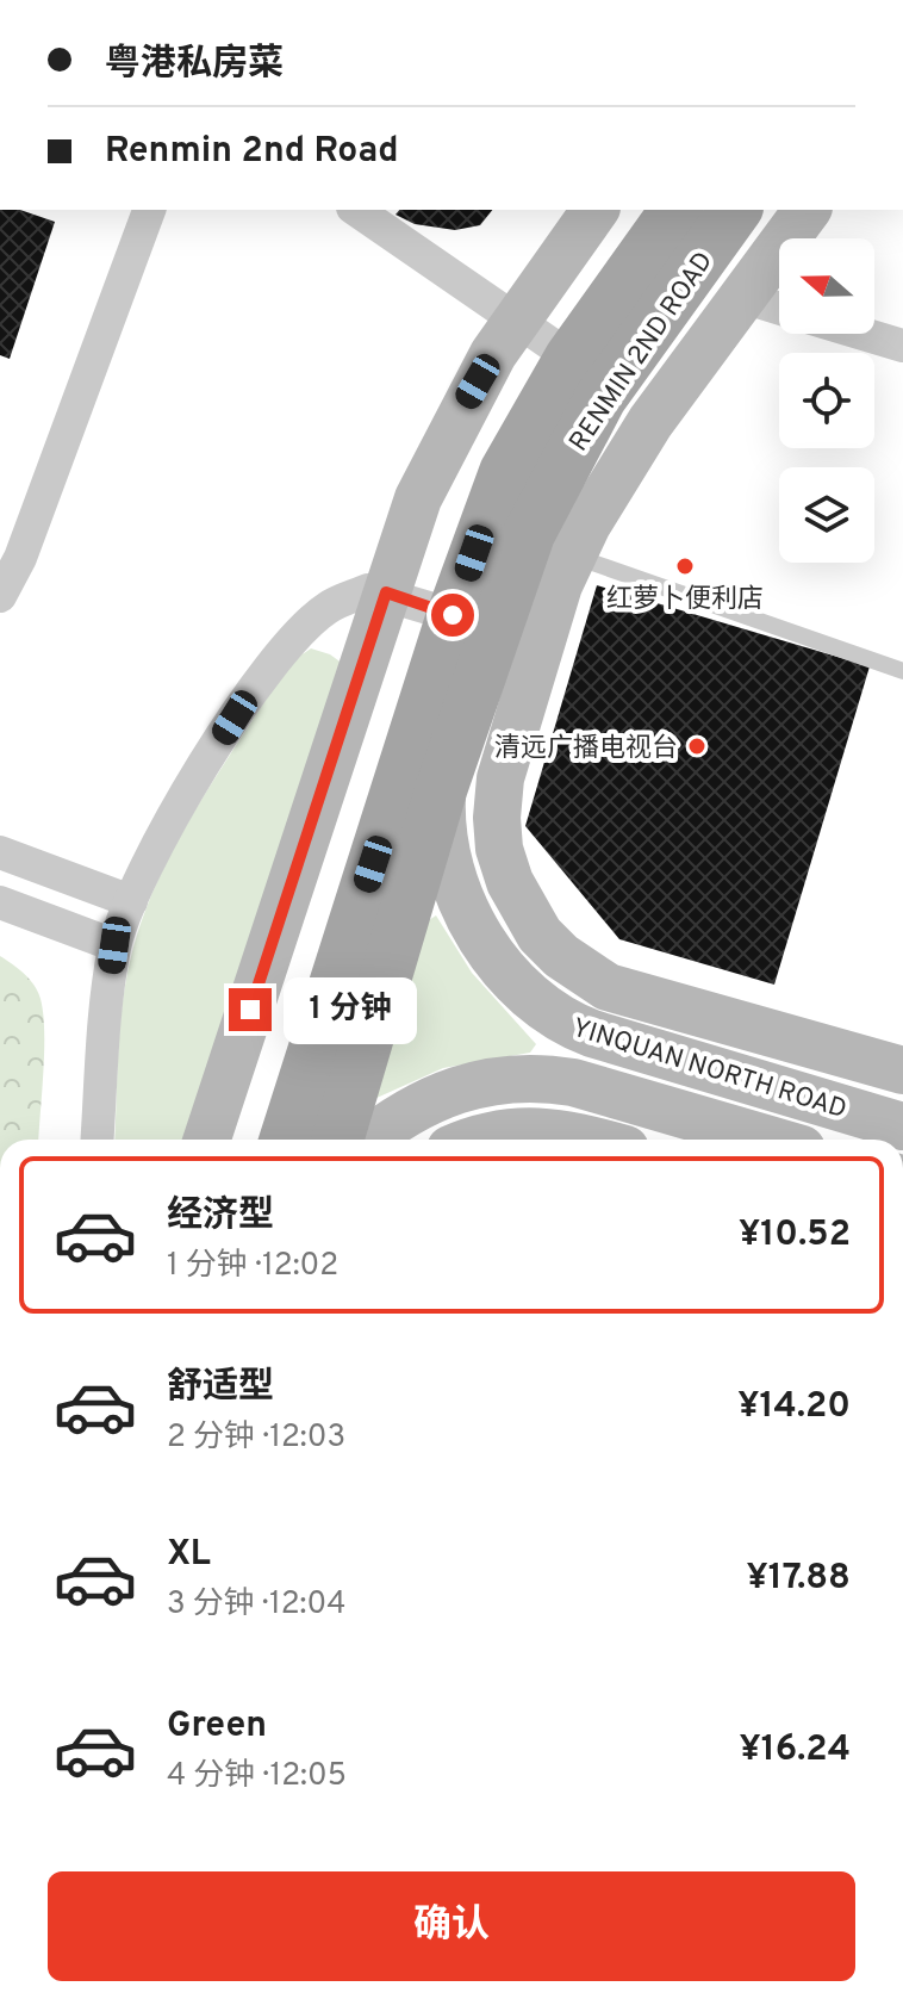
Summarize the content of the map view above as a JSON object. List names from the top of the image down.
{
  "streets": {
    "main road": ["RENMIN 2ND ROAD", "YINQUAN NORTH ROAD"]
  },
  "crossings": [
    ["RENMIN 2ND ROAD", "YINQUAN NORTH ROAD"]
  ],
  "places": ["红萝卜便利店", "清远广播电视台"],
  "north": "left",
  "page": {
    "banner": ["粤港私房菜", "Renmin 2nd Road"],
    "bubble": "1 分钟",
    "list": [
      {
        "name": "经济型",
        "note": "1 分钟 · 12:02",
        "value": "¥10.52"
      },
      {
        "name": "舒适型",
        "note": "2 分钟 · 12:03",
        "value": "¥14.20"
      },
      {
        "name": "XL",
        "note": "3 分钟 · 12:04",
        "value": "¥17.88"
      },
      {
        "name": "Green",
        "note": "4 分钟 · 12:05",
        "value": "¥16.24"
      }
    ],
    "buttons": "确认"
  }
}
